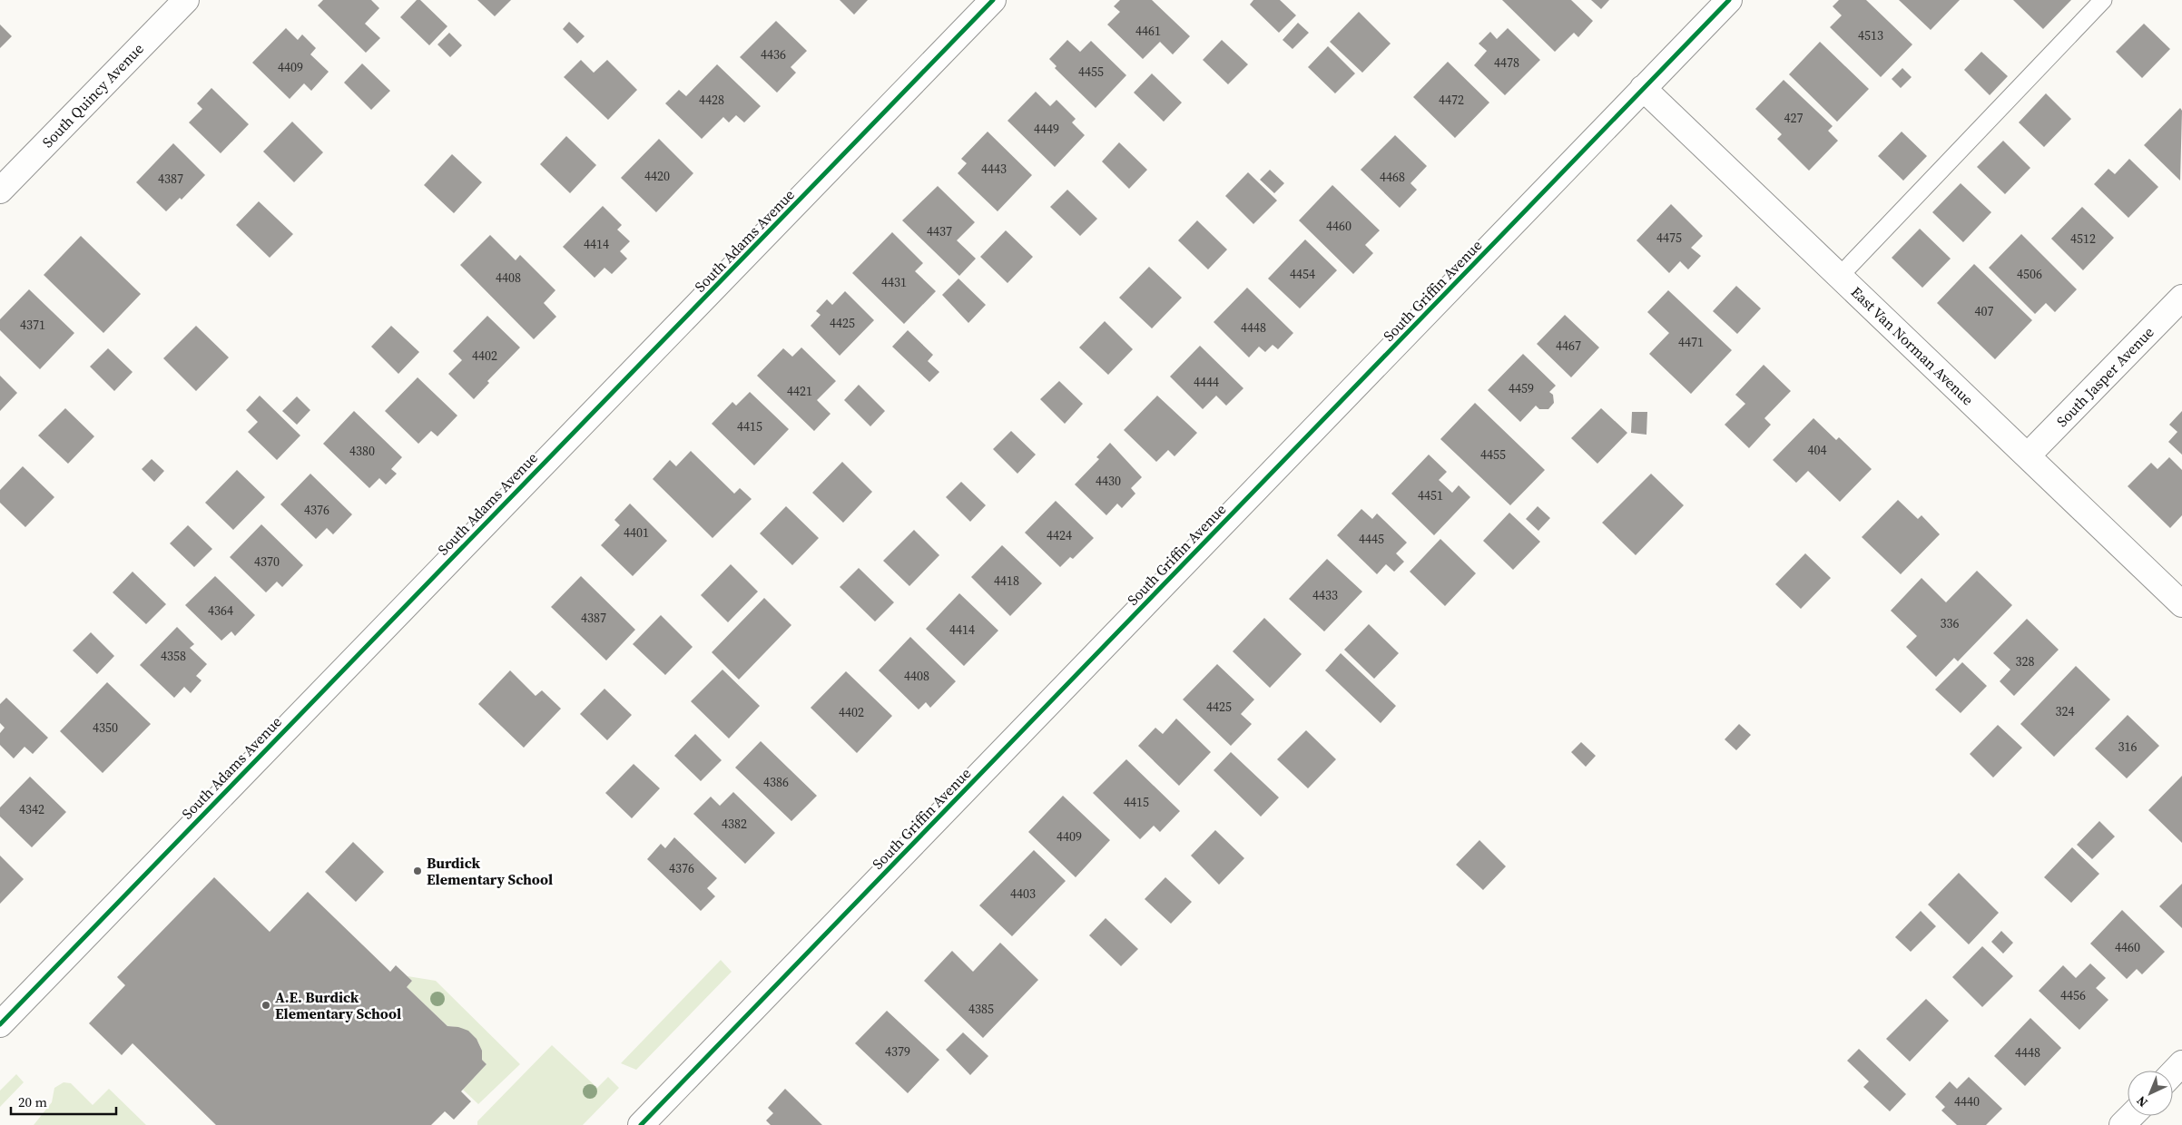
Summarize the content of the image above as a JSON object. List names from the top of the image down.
{
  "streets": {
    "street": [
      "South Quincy Avenue",
      "South Adams Avenue",
      "South Griffin Avenue",
      "East Van Norman Avenue",
      "South Jasper Avenue"
    ]
  },
  "crossings": [
    ["South Griffin Avenue", "East Van Norman Avenue"],
    ["East Van Norman Avenue", "South Jasper Avenue"]
  ],
  "places": ["Burdick Elementary School", "A.E. Burdick Elementary School"],
  "house_numbers": [
    "4461",
    "4513",
    "4436",
    "4478",
    "4409",
    "4455",
    "4428",
    "4472",
    "427",
    "4449",
    "4443",
    "4420",
    "4468",
    "4387",
    "4460",
    "4437",
    "4475",
    "4512",
    "4414",
    "4454",
    "4506",
    "4408",
    "4431",
    "407",
    "4425",
    "4371",
    "4448",
    "4471",
    "4467",
    "4402",
    "4444",
    "4459",
    "4421",
    "4415",
    "404",
    "4380",
    "4455",
    "4430",
    "4451",
    "4376",
    "4401",
    "4424",
    "4445",
    "4370",
    "4418",
    "4433",
    "4364",
    "4387",
    "336",
    "4414",
    "4358",
    "328",
    "4408",
    "4425",
    "324",
    "4402",
    "4350",
    "316",
    "4386",
    "4415",
    "4342",
    "4382",
    "4409",
    "4376",
    "4403",
    "4460",
    "4456",
    "4385",
    "4379",
    "4448",
    "4440"
  ],
  "scale_bar": "20 m",
  "north": "bottom left"
}
